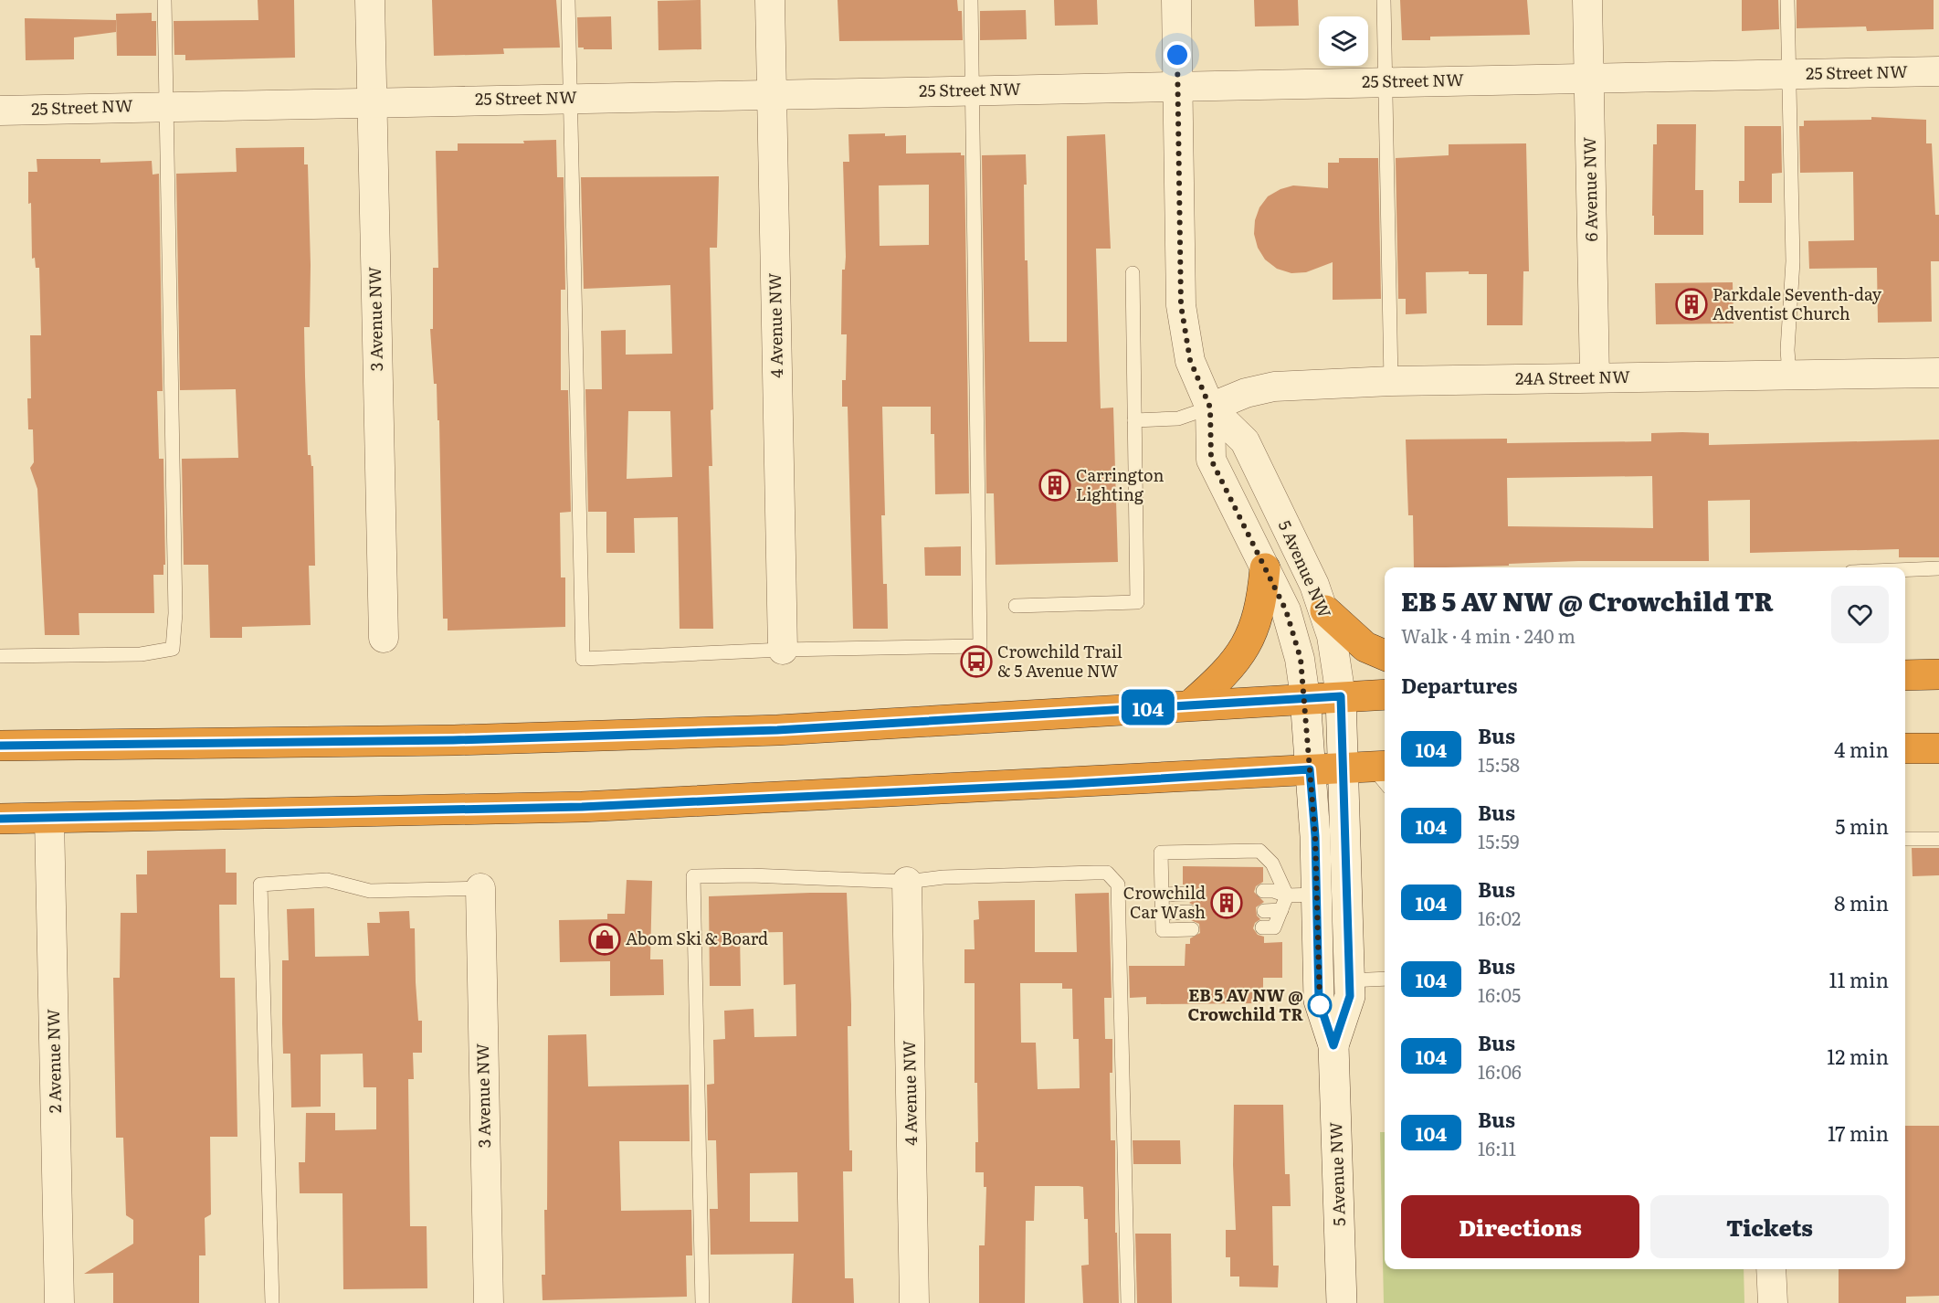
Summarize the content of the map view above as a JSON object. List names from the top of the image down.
{
  "streets": {
    "street": [
      "25 Street NW",
      "6 Avenue NW",
      "3 Avenue NW",
      "4 Avenue NW",
      "24A Street NW",
      "5 Avenue NW",
      "2 Avenue NW"
    ]
  },
  "crossings": [
    ["25 Street NW", "6 Avenue NW"],
    ["25 Street NW", "3 Avenue NW"],
    ["25 Street NW", "4 Avenue NW"],
    ["25 Street NW", "5 Avenue NW"],
    ["6 Avenue NW", "24A Street NW"],
    ["24A Street NW", "5 Avenue NW"]
  ],
  "places": {
    "building": ["Parkdale Seventh-day Adventist Church", "Carrington Lighting", "Crowchild Car Wash"],
    "bus stop": ["Crowchild Trail & 5 Avenue NW"],
    "shop": ["Abom Ski & Board"],
    "other": ["EB 5 AV NW @ Crowchild TR"]
  },
  "lines": ["bus line 104"],
  "page": {
    "on_map": "104",
    "heading": [
      ["EB 5 AV NW @ Crowchild TR", "Walk · 4 min · 240 m"],
      "Departures"
    ],
    "list": [
      {
        "mark": "104",
        "name": "Bus",
        "note": "15:58",
        "value": "4 min"
      },
      {
        "mark": "104",
        "name": "Bus",
        "note": "15:59",
        "value": "5 min"
      },
      {
        "mark": "104",
        "name": "Bus",
        "note": "16:02",
        "value": "8 min"
      },
      {
        "mark": "104",
        "name": "Bus",
        "note": "16:05",
        "value": "11 min"
      },
      {
        "mark": "104",
        "name": "Bus",
        "note": "16:06",
        "value": "12 min"
      },
      {
        "mark": "104",
        "name": "Bus",
        "note": "16:11",
        "value": "17 min"
      }
    ],
    "buttons": ["Directions", "Tickets"]
  }
}
